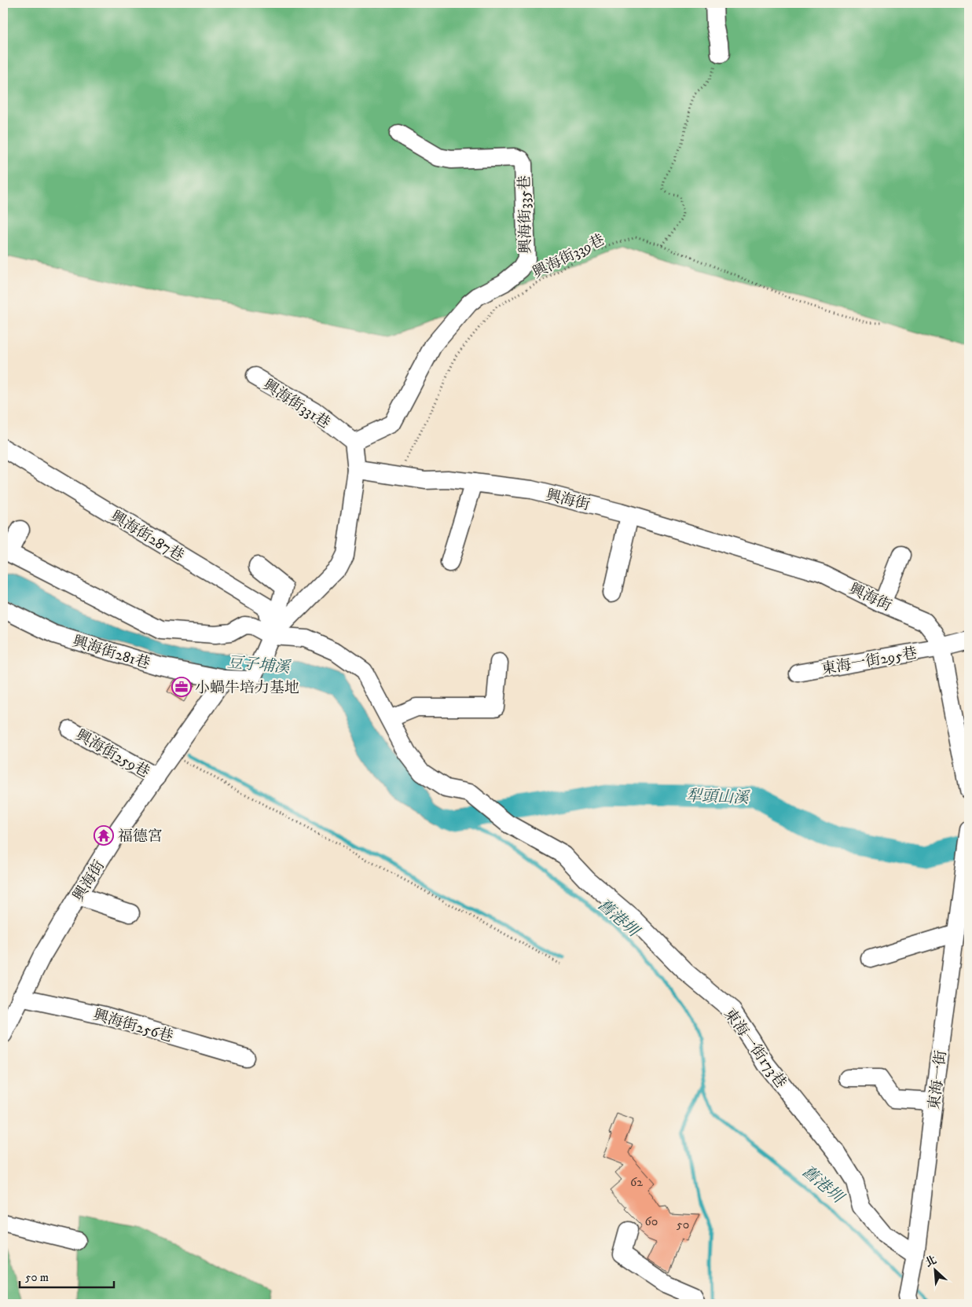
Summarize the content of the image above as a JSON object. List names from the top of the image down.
{
  "streets": {
    "street": [
      "興海街335巷",
      "興海街331巷",
      "興海街",
      "興海街287巷",
      "興海街281巷",
      "東海一街295巷",
      "興海街259巷",
      "興海街256巷",
      "東海一街173巷",
      "東海一街"
    ],
    "path": ["興海街339巷"]
  },
  "crossings": [
    ["興海街335巷", "興海街331巷"],
    ["興海街339巷", "興海街"],
    ["興海街", "興海街281巷"],
    ["興海街", "東海一街295巷"],
    ["興海街", "興海街259巷"],
    ["興海街", "興海街256巷"],
    ["東海一街173巷", "東海一街"]
  ],
  "water": ["豆子埔溪", "犁頭山溪", "舊港圳"],
  "places": {
    "office": ["小蝸牛培力基地"],
    "temple": ["福德宮"]
  },
  "house_numbers": ["62", "60", "50"],
  "scale_bar": "50 m",
  "north": "top left"
}
